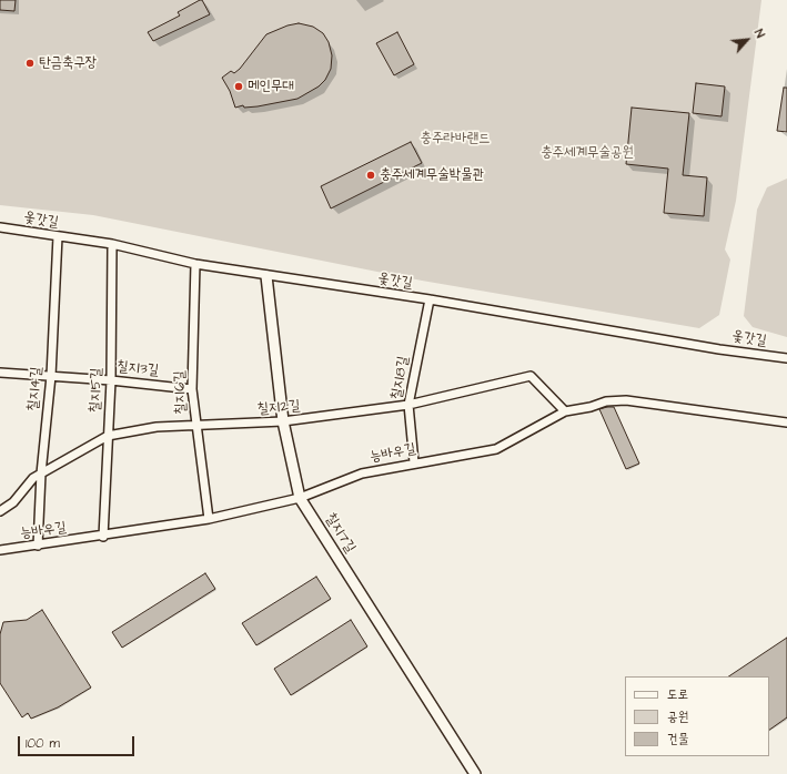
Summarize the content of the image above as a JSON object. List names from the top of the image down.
{
  "streets": {
    "street": [
      "옻갓길",
      "칠지3길",
      "칠지8길",
      "칠지4길",
      "칠지5길",
      "칠지6길",
      "칠지2길",
      "능바우길",
      "칠지7길"
    ]
  },
  "crossings": [
    ["옻갓길", "칠지8길"],
    ["옻갓길", "칠지4길"],
    ["옻갓길", "칠지5길"],
    ["옻갓길", "칠지6길"],
    ["옻갓길", "칠지7길"],
    ["칠지3길", "칠지4길"],
    ["칠지3길", "칠지5길"],
    ["칠지3길", "칠지6길"],
    ["칠지8길", "칠지2길"],
    ["칠지8길", "능바우길"],
    ["칠지4길", "칠지2길"],
    ["칠지4길", "능바우길"],
    ["칠지5길", "칠지2길"],
    ["칠지5길", "능바우길"],
    ["칠지6길", "칠지2길"],
    ["칠지6길", "능바우길"],
    ["칠지2길", "능바우길"],
    ["칠지2길", "칠지7길"],
    ["능바우길", "칠지7길"]
  ],
  "parks": ["충주라바랜드", "충주세계무술공원"],
  "places": ["탄금축구장", "메인무대", "충주세계무술박물관"],
  "legend": ["도로", "공원", "건물"],
  "scale_bar": "100 m",
  "north": "top right"
}
